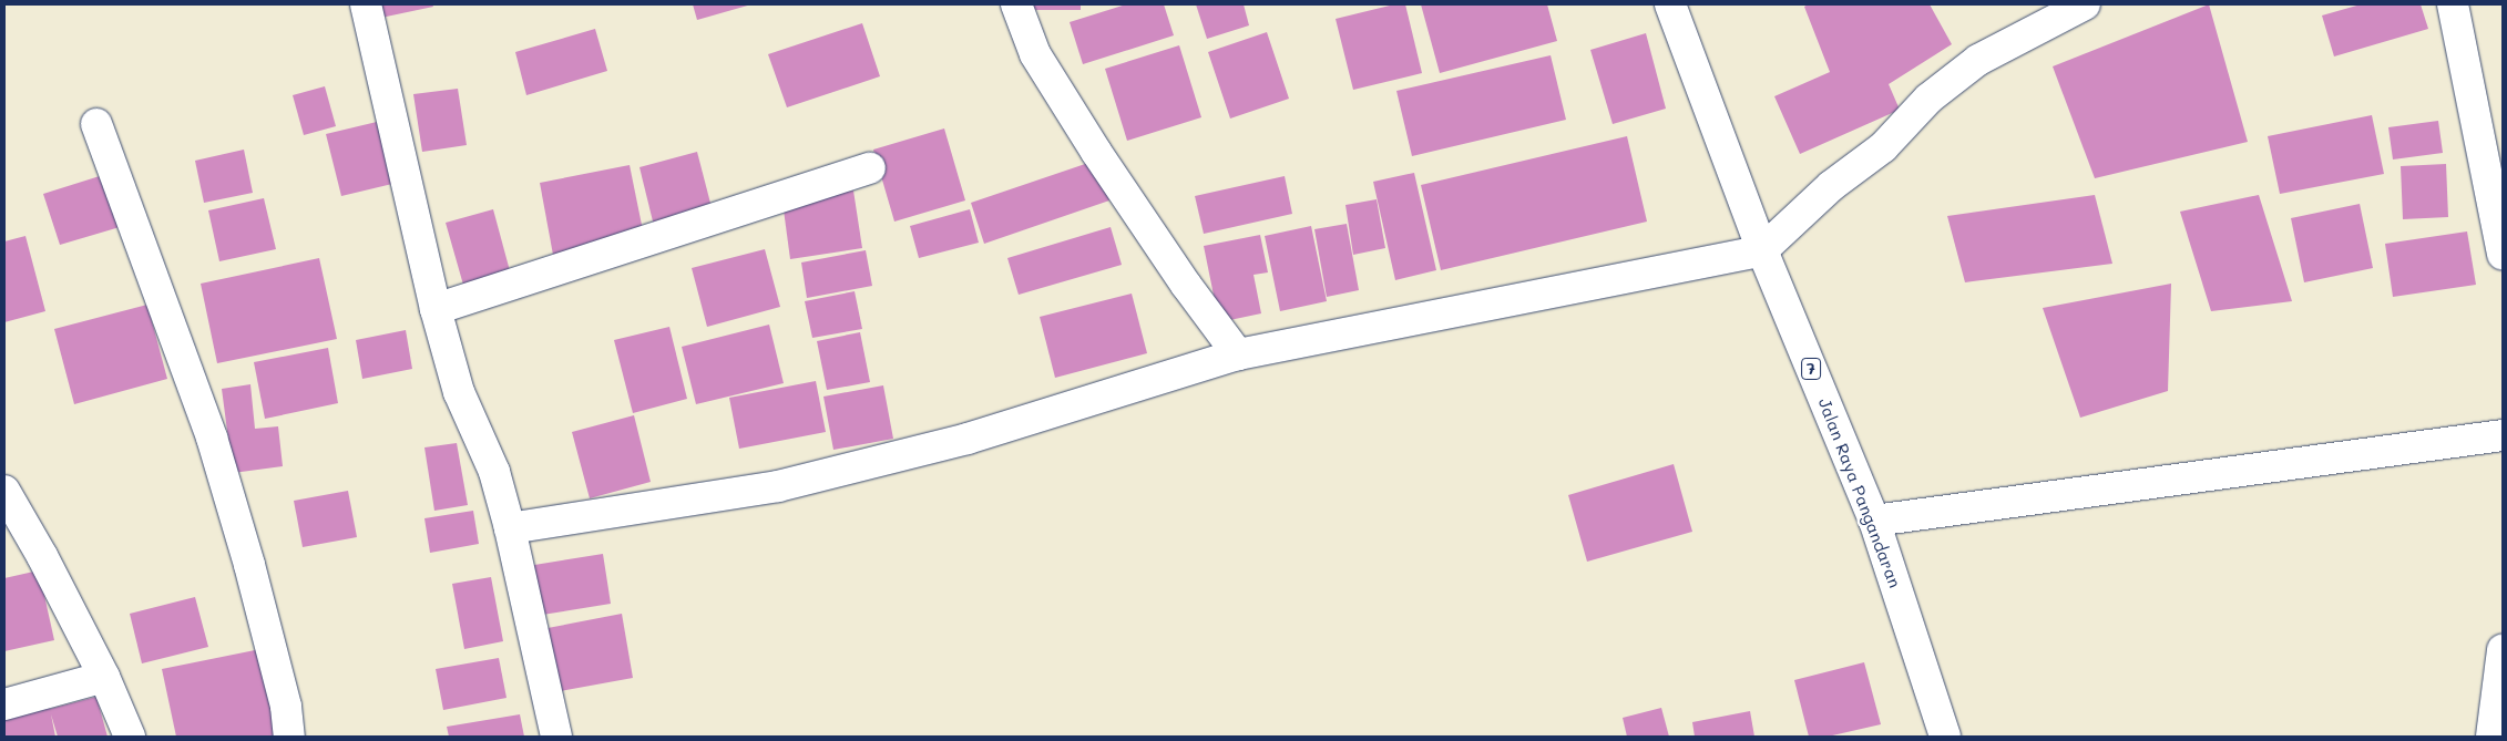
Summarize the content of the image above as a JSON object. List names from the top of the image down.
{
  "streets": {
    "main road": ["7", "Jalan Raya Pangandaran"]
  }
}
